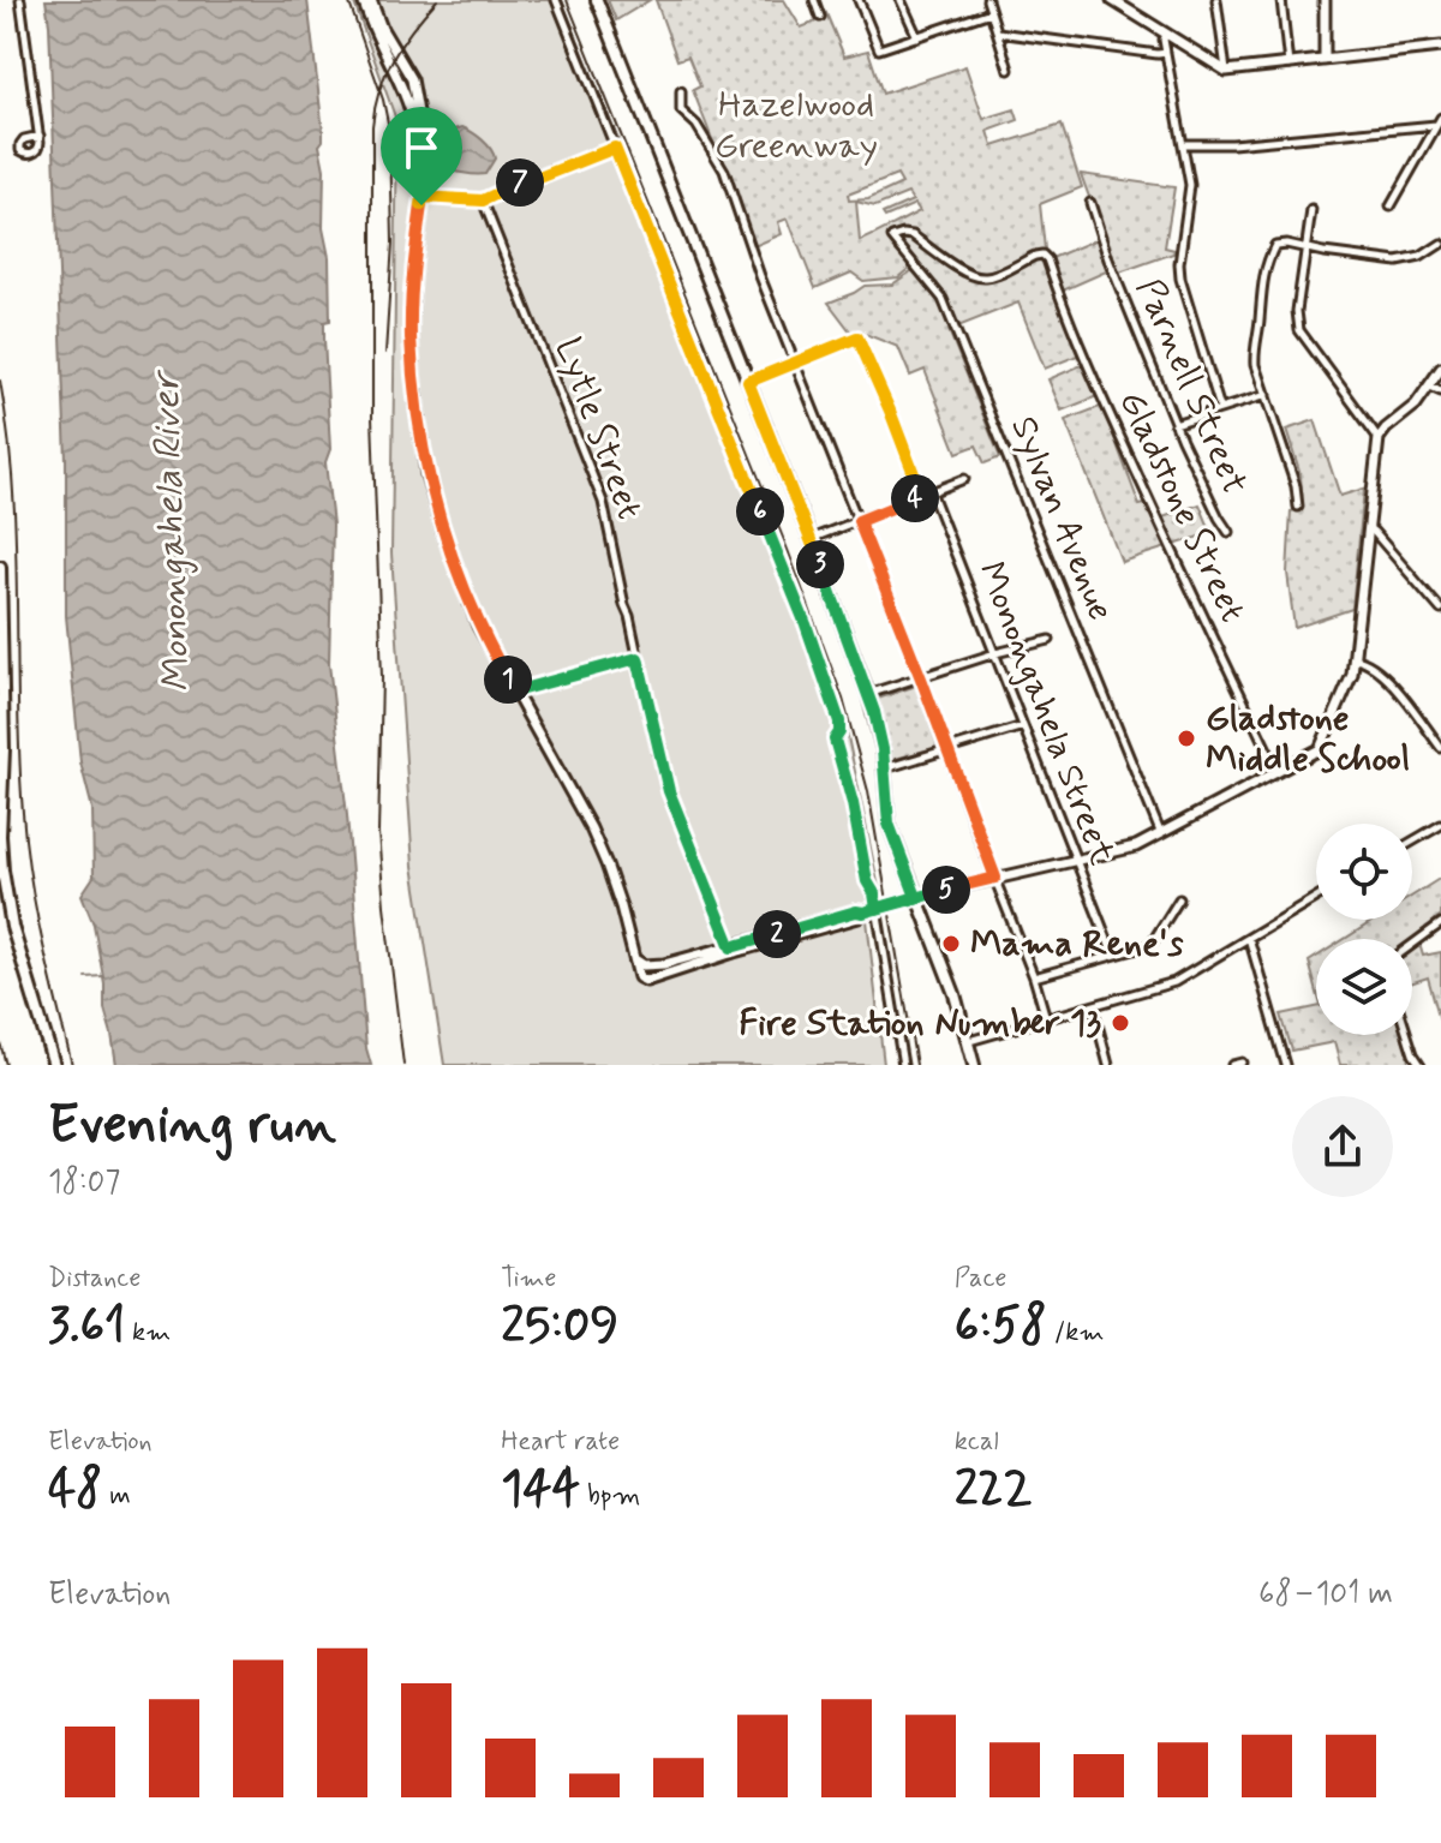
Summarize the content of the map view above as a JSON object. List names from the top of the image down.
{
  "streets": {
    "street": [
      "Parnell Street",
      "Lytle Street",
      "Gladstone Street",
      "Sylvan Avenue",
      "Monongahela Street"
    ]
  },
  "crossings": [
    ["Gladstone Street", "Sylvan Avenue"]
  ],
  "water": ["Monongahela River"],
  "parks": ["Hazelwood Greenway"],
  "places": ["Gladstone Middle School", "Mama Rene's", "Fire Station Number 13"],
  "page": {
    "pins": [
      "7",
      "4",
      "6",
      "3",
      "1",
      "5",
      "2"
    ],
    "heading": ["Evening run", "18:07"],
    "stats": [
      ["Distance", "3.61 km"],
      ["Time", "25:09"],
      ["Pace", "6:58 /km"],
      ["Elevation", "48 m"],
      ["Heart rate", "144 bpm"],
      ["kcal", "222"]
    ],
    "chart": ["Elevation", "68–101 m"]
  }
}
